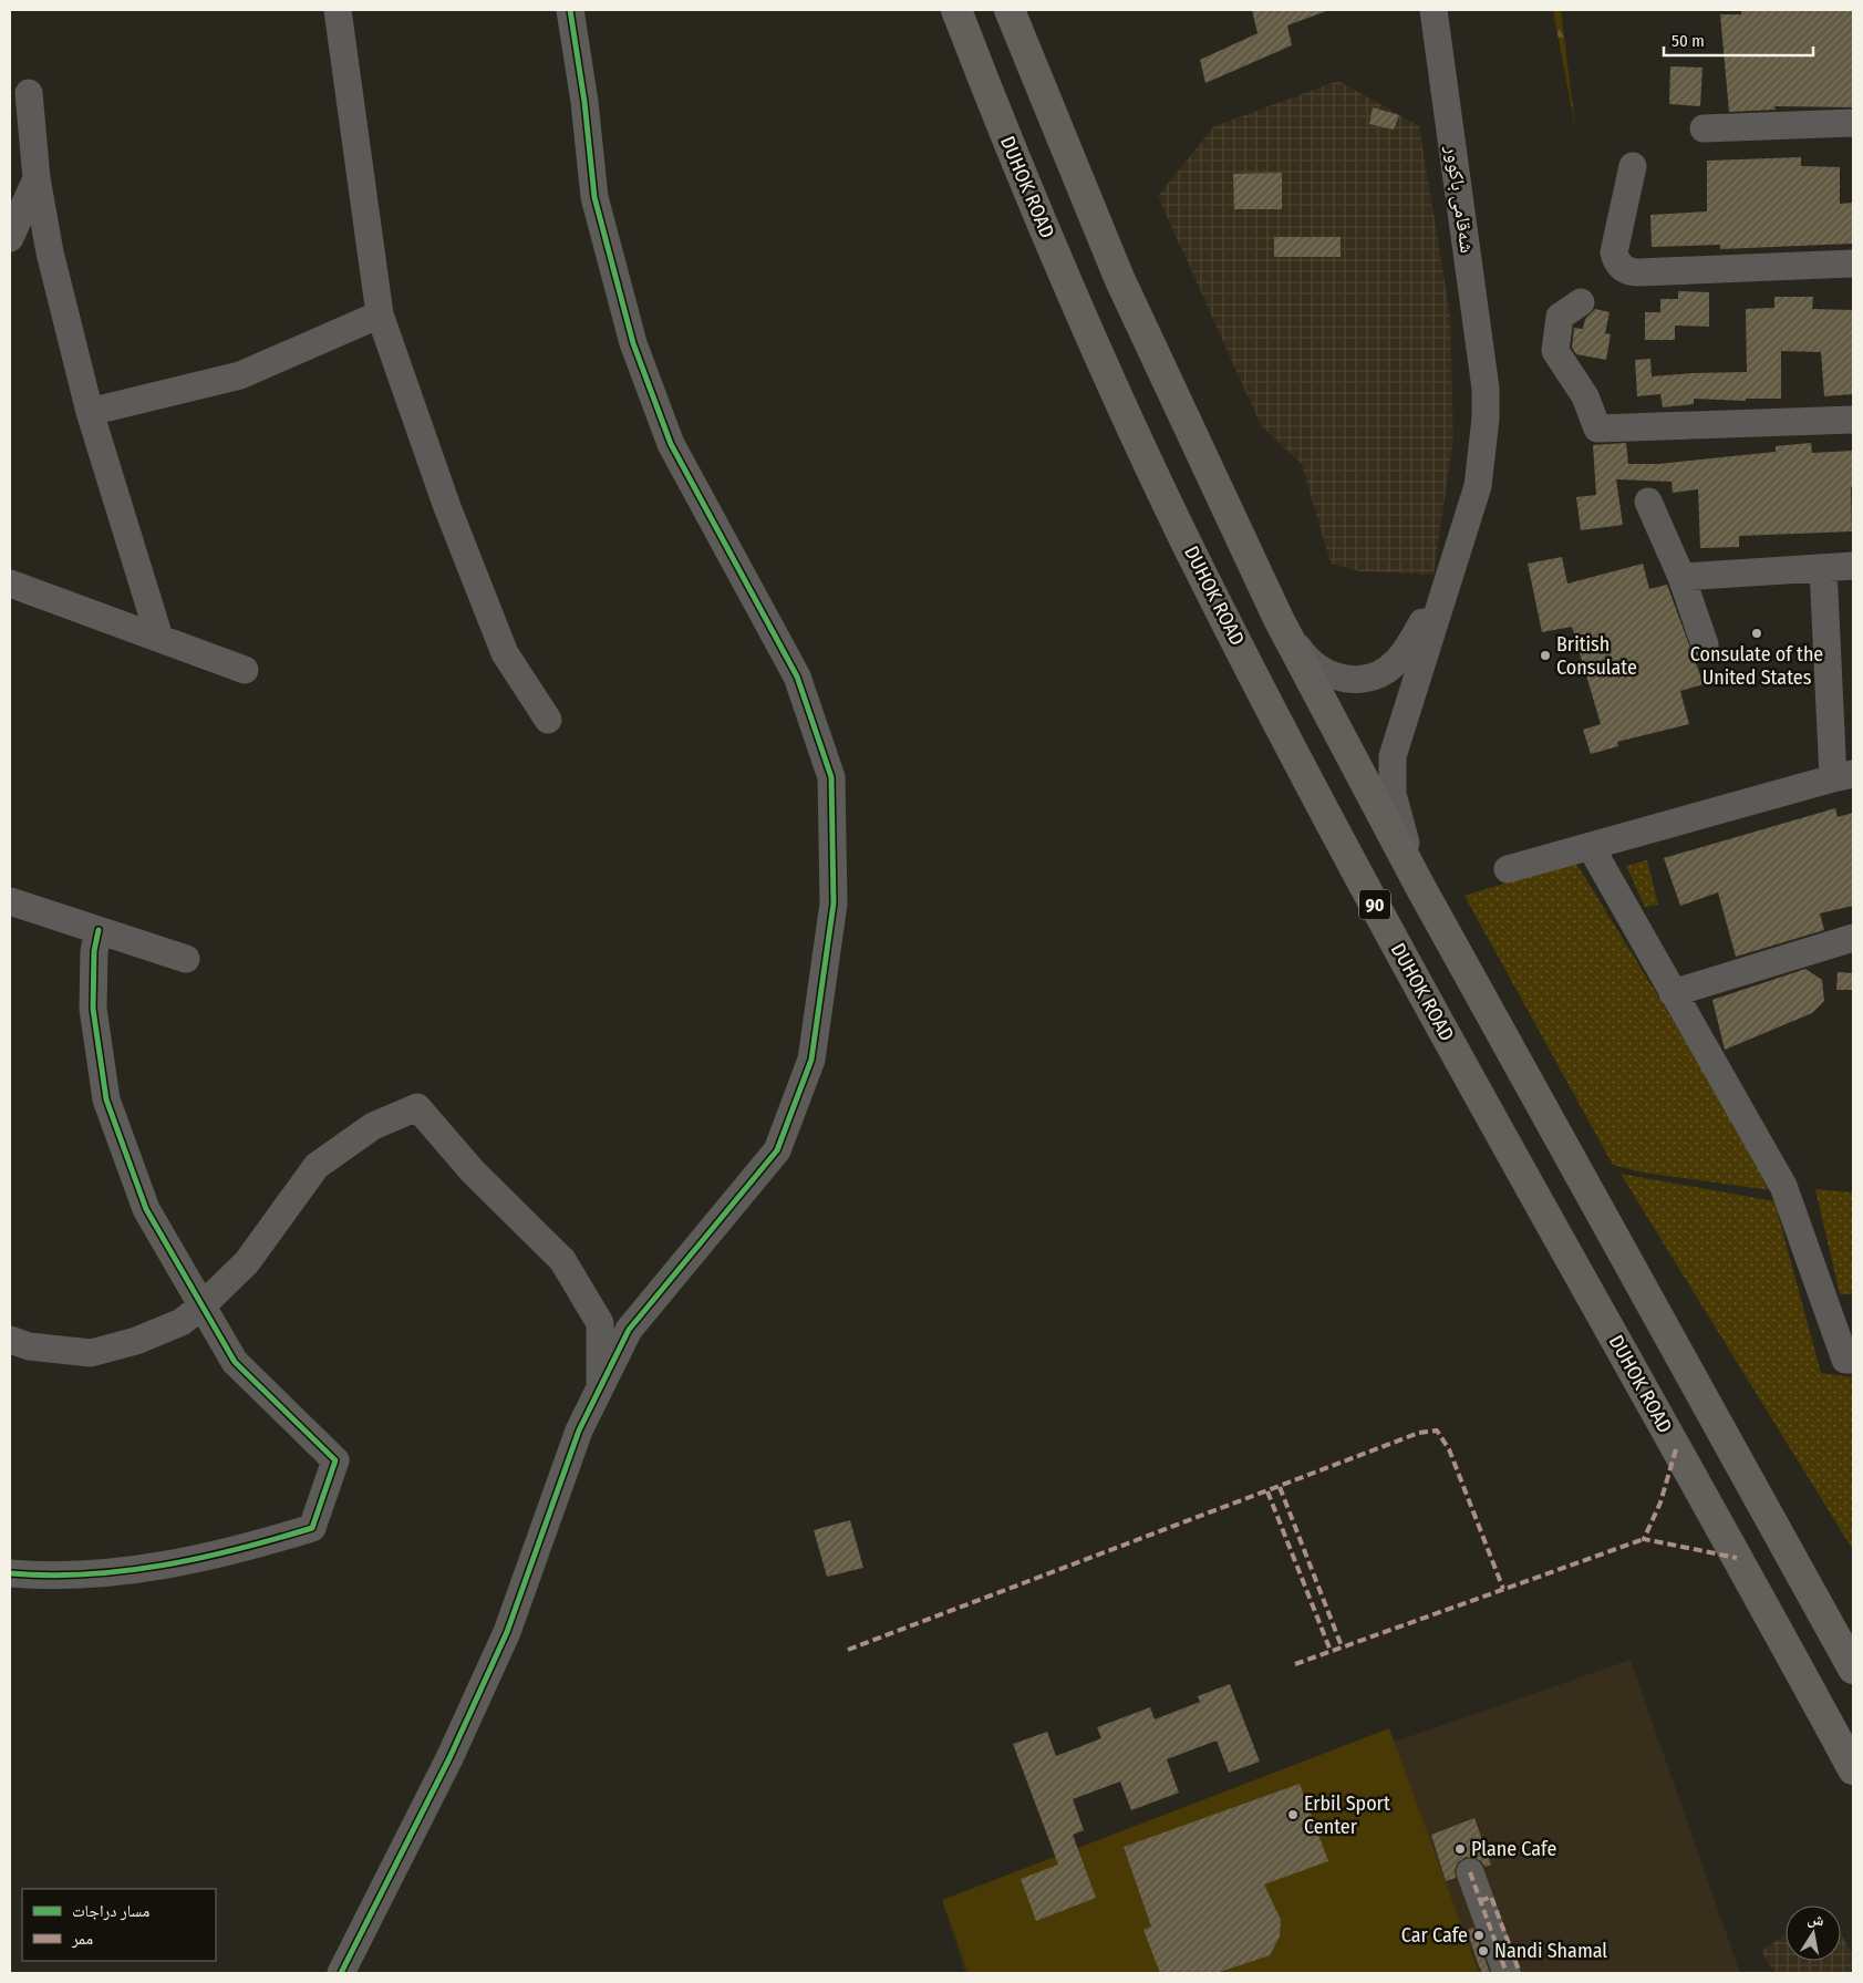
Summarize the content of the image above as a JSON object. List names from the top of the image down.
{
  "streets": {
    "highway": ["DUHOK ROAD", "90"],
    "street": ["شەقامی باکوور"]
  },
  "places": [
    "Consulate of the United States",
    "British Consulate",
    "Erbil Sport Center",
    "Plane Cafe",
    "Car Cafe",
    "Nandi Shamal"
  ],
  "legend": ["مسار دراجات", "ممر"],
  "scale_bar": "50 m",
  "north": "top"
}
